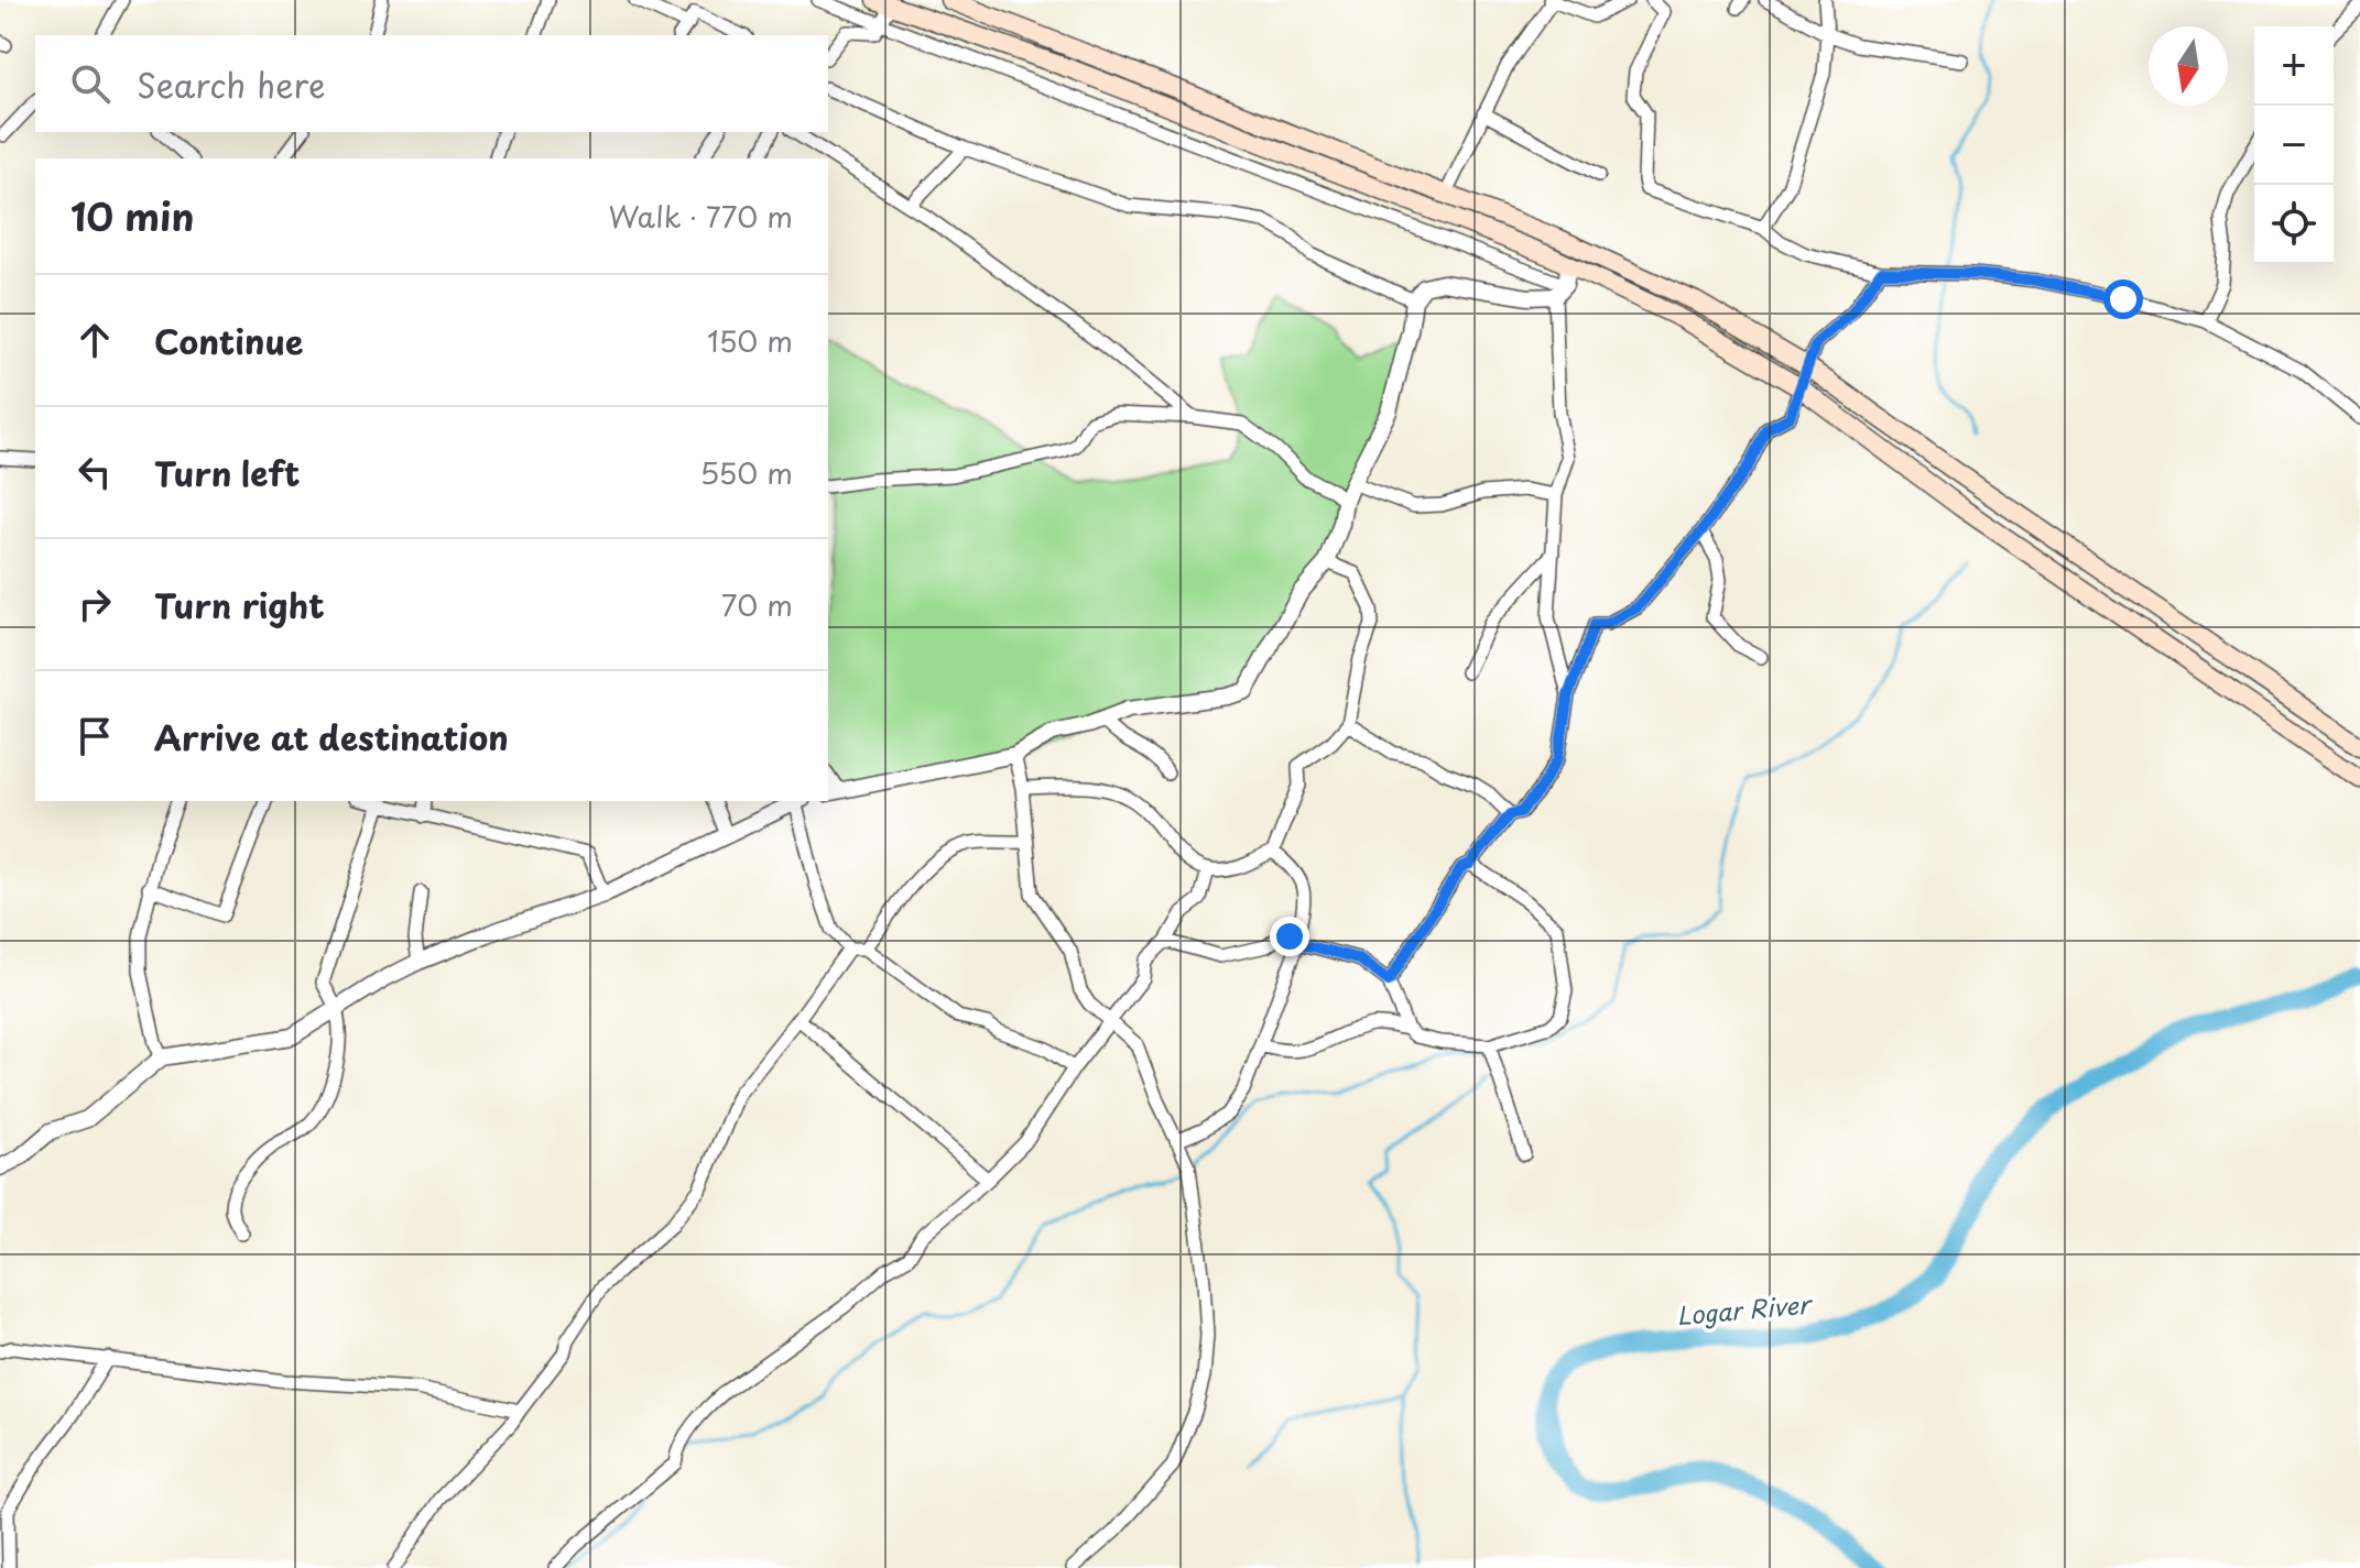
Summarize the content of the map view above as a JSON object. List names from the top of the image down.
{
  "water": ["Logar River"],
  "north": "bottom",
  "page": {
    "map_buttons": ["+", "−"],
    "search": "Search here",
    "heading": ["10 min", "Walk · 770 m"],
    "list": [
      ["Continue", "150 m"],
      ["Turn left", "550 m"],
      ["Turn right", "70 m"],
      "Arrive at destination"
    ]
  }
}
